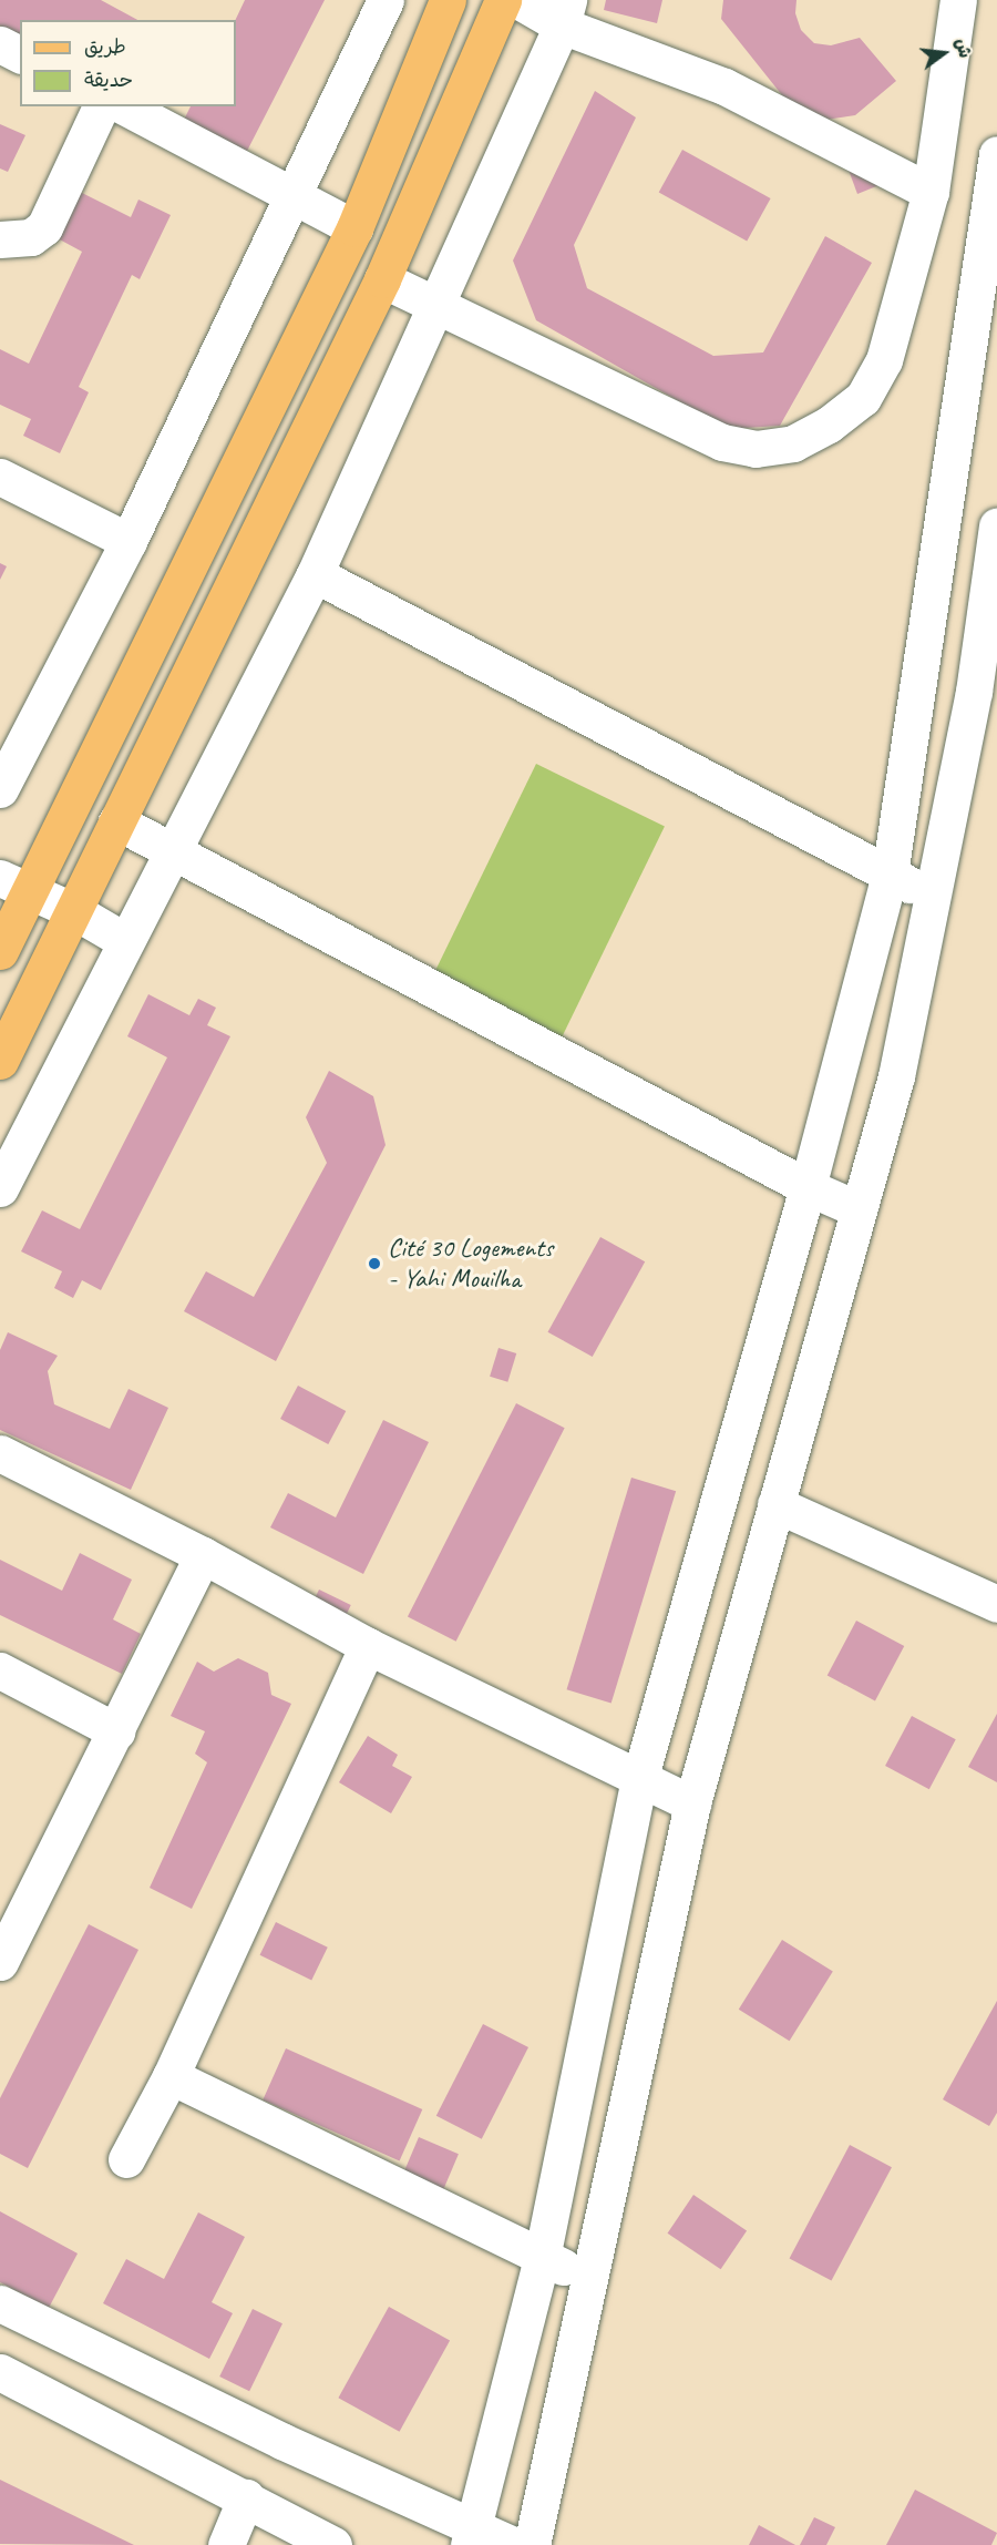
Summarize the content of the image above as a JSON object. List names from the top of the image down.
{
  "places": ["Cité 30 Logements - Yahi Mouilha"],
  "legend": ["طريق", "حديقة"],
  "north": "right"
}
